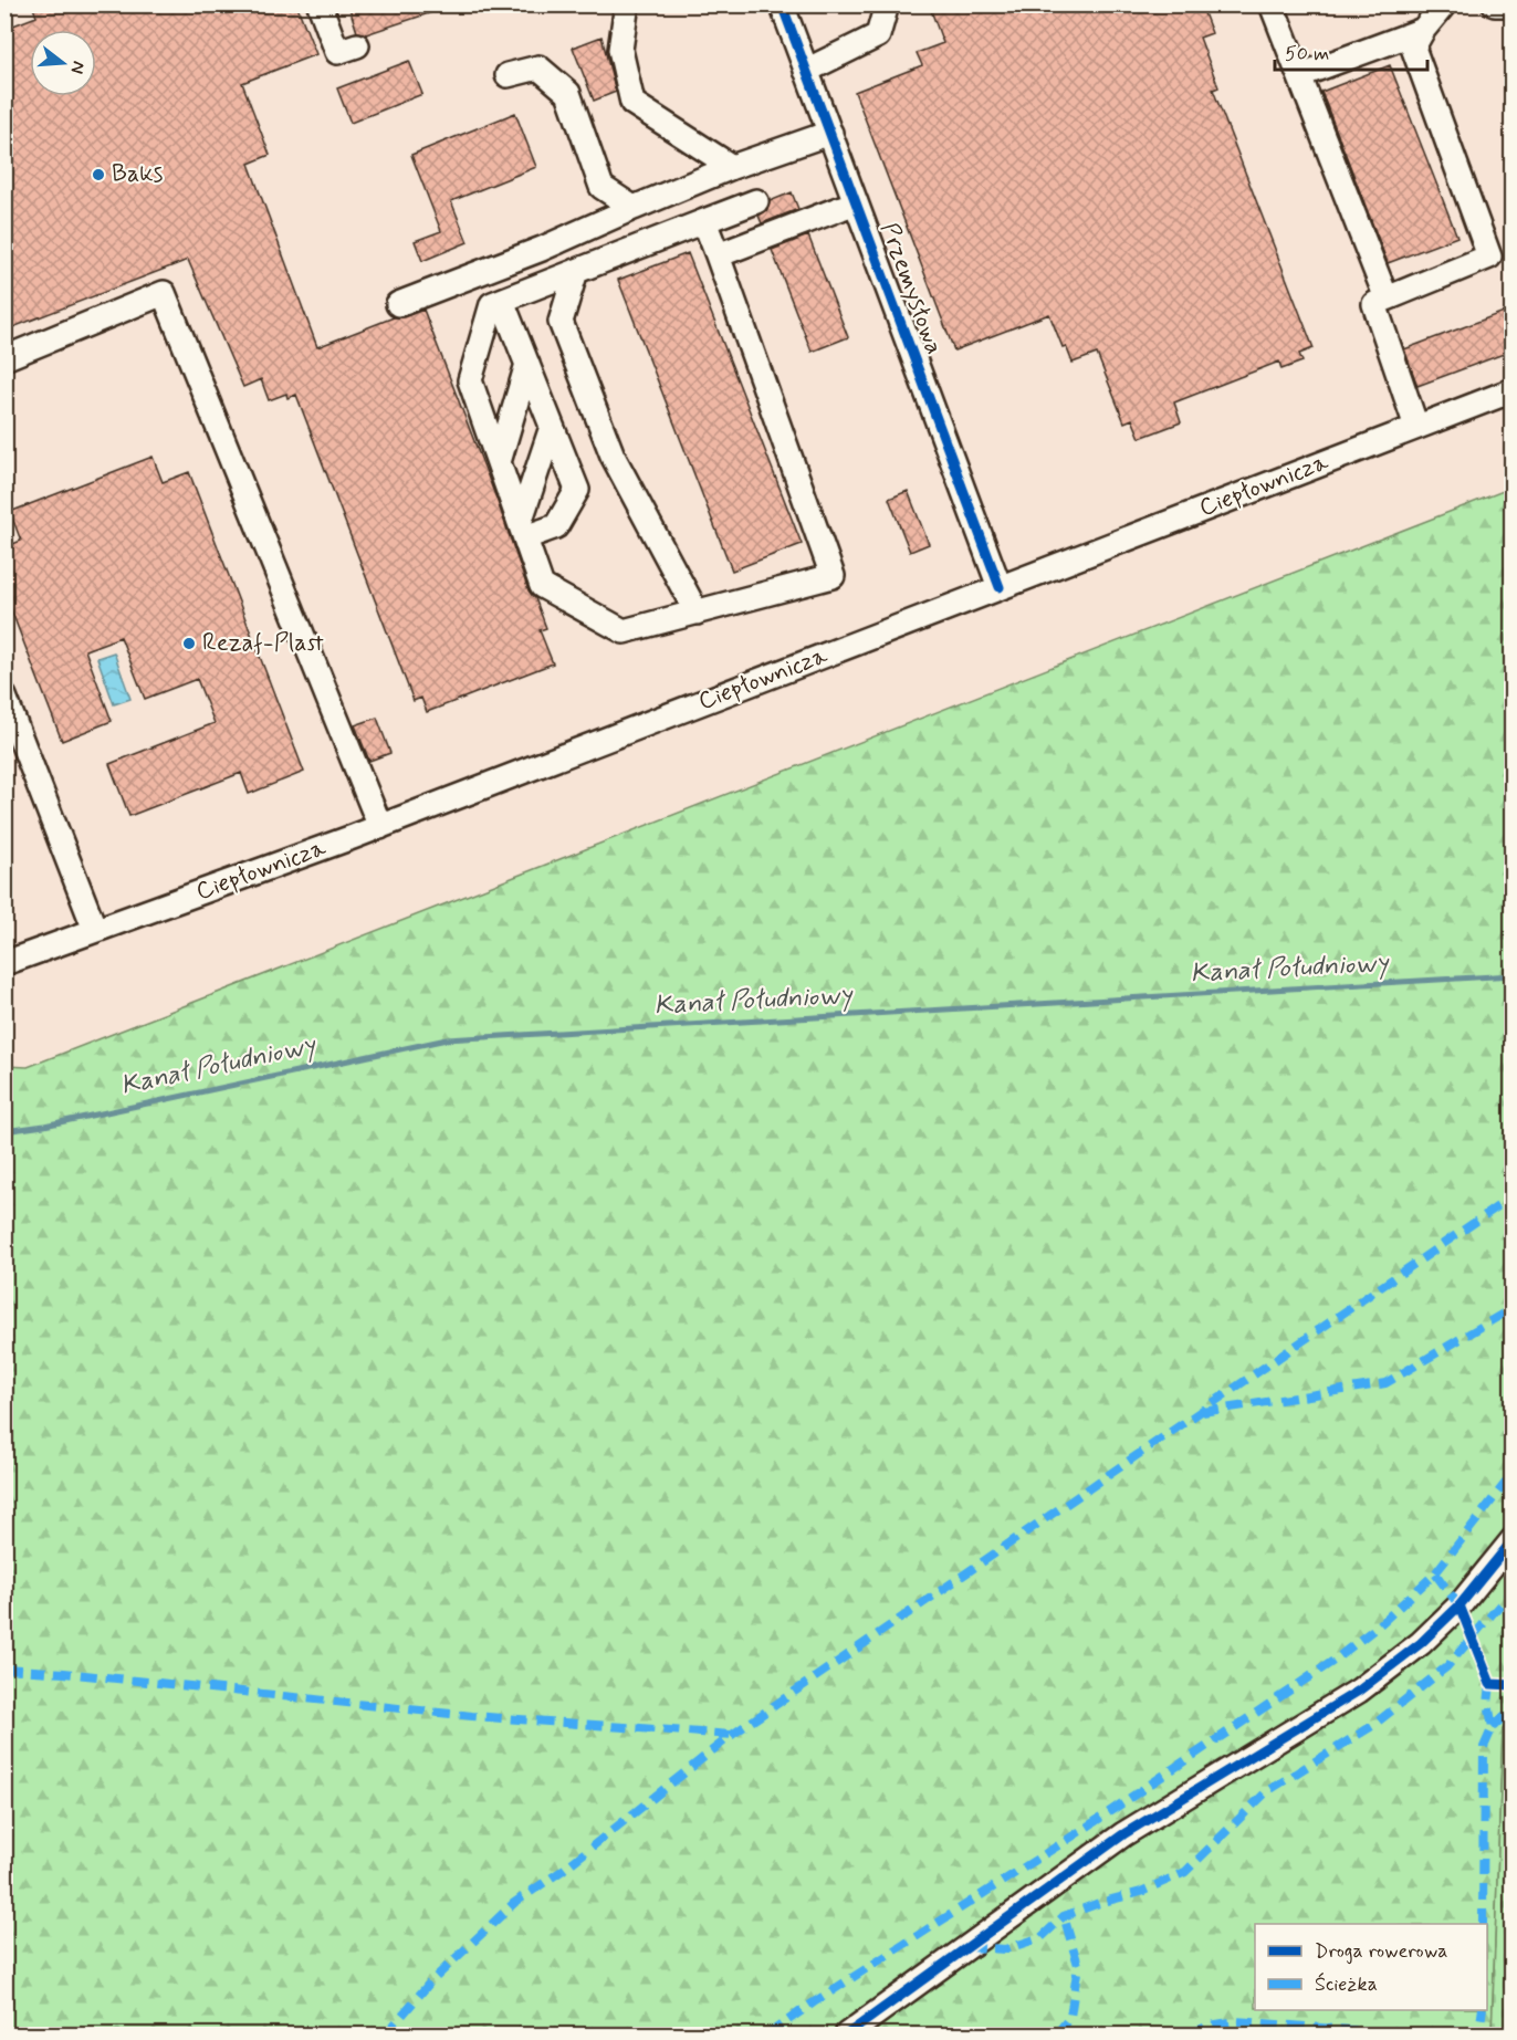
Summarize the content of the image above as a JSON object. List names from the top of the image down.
{
  "streets": {
    "street": ["Przemysłowa", "Ciepłownicza"]
  },
  "crossings": [
    ["Przemysłowa", "Ciepłownicza"]
  ],
  "water": ["Kanał Południowy"],
  "places": ["Baks", "Rezaf-Plast"],
  "legend": ["Droga rowerowa", "Ścieżka"],
  "scale_bar": "50 m",
  "north": "right"
}
